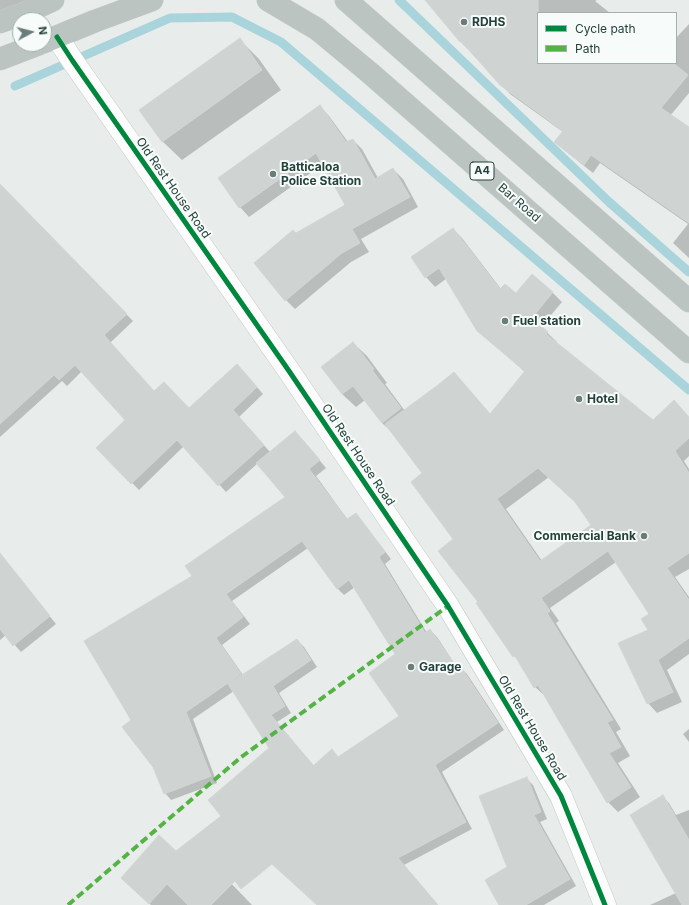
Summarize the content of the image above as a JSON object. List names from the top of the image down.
{
  "streets": {
    "highway": ["A4", "Bar Road"],
    "street": ["Old Rest House Road"]
  },
  "places": [
    "RDHS",
    "Batticaloa Police Station",
    "Fuel station",
    "Hotel",
    "Commercial Bank",
    "Garage"
  ],
  "legend": ["Cycle path", "Path"],
  "north": "right"
}
